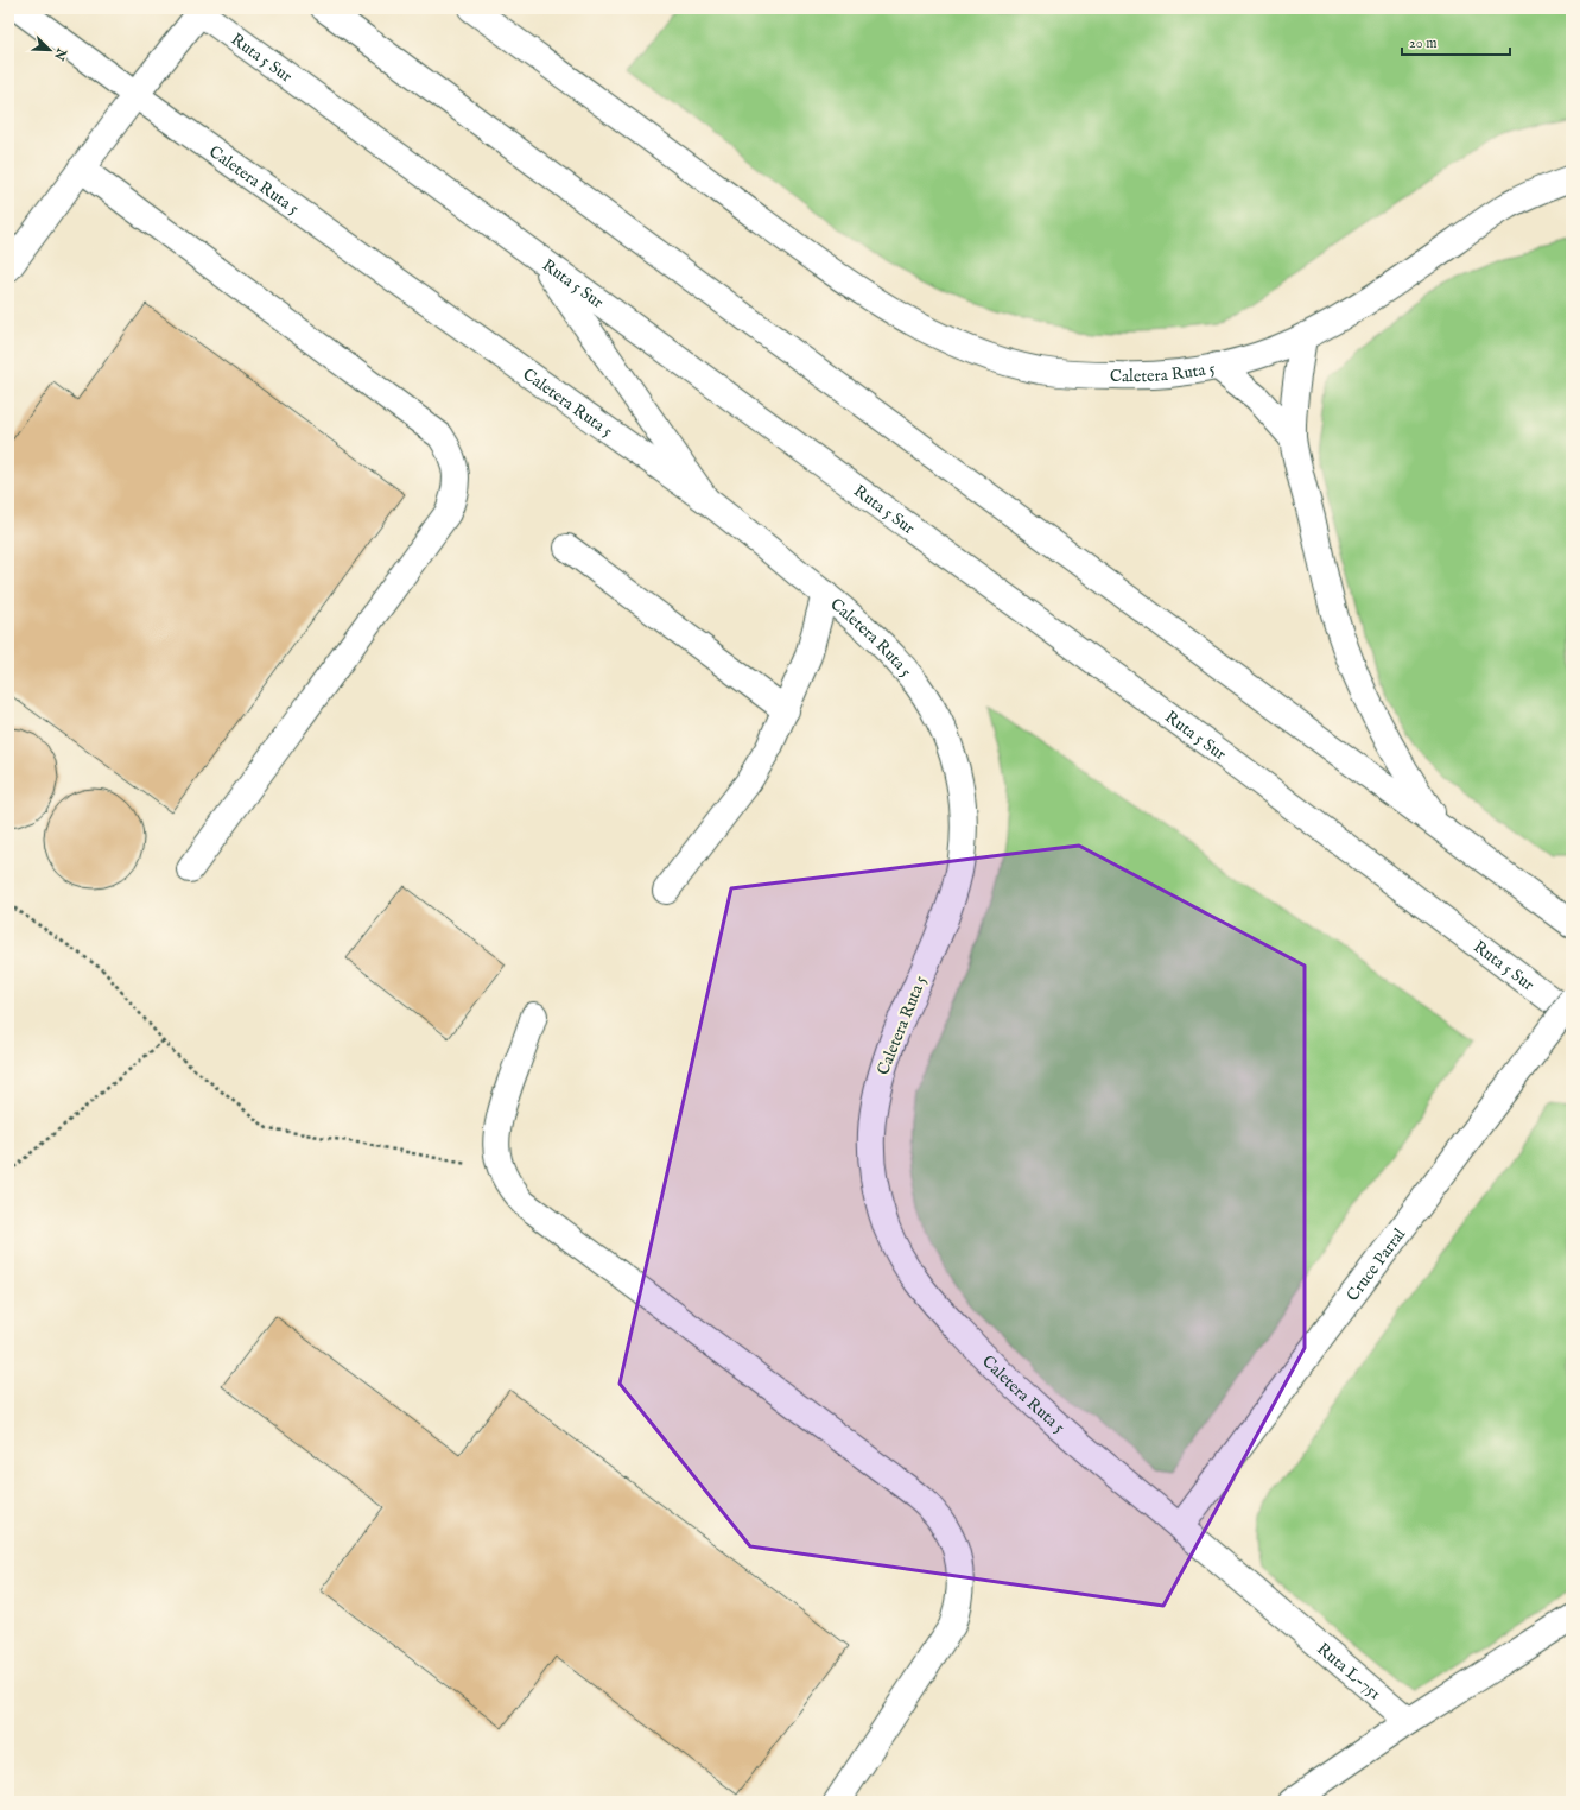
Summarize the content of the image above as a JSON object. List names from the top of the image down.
{
  "streets": {
    "main road": [
      "Ruta 5 Sur",
      "Caletera Ruta 5",
      "Cruce Parral",
      "Ruta L-751"
    ]
  },
  "crossings": [
    ["Caletera Ruta 5", "Cruce Parral"],
    ["Caletera Ruta 5", "Ruta L-751"],
    ["Cruce Parral", "Ruta L-751"]
  ],
  "scale_bar": "20 m",
  "north": "bottom right"
}
